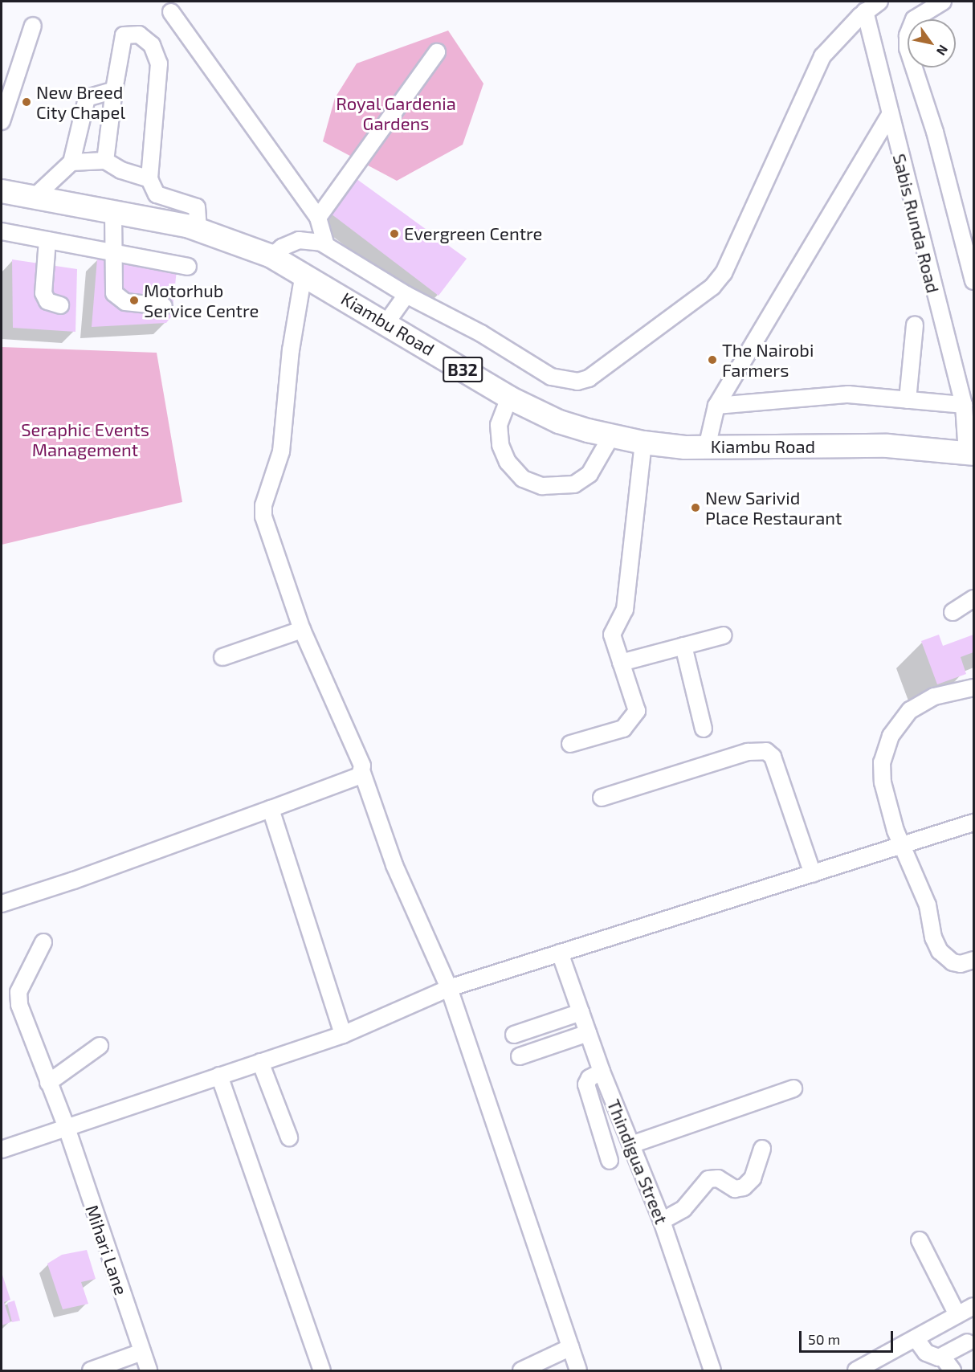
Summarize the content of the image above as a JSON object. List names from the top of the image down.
{
  "streets": {
    "highway": ["Kiambu Road", "B32"],
    "street": ["Sabis Runda Road", "Thindigua Street", "Mihari Lane"]
  },
  "crossings": [
    ["Sabis Runda Road", "Kiambu Road"]
  ],
  "parks": ["Royal Gardenia Gardens", "Seraphic Events Management"],
  "places": [
    "New Breed City Chapel",
    "Evergreen Centre",
    "Motorhub Service Centre",
    "The Nairobi Farmers",
    "New Sarivid Place Restaurant"
  ],
  "scale_bar": "50 m",
  "north": "bottom right"
}
